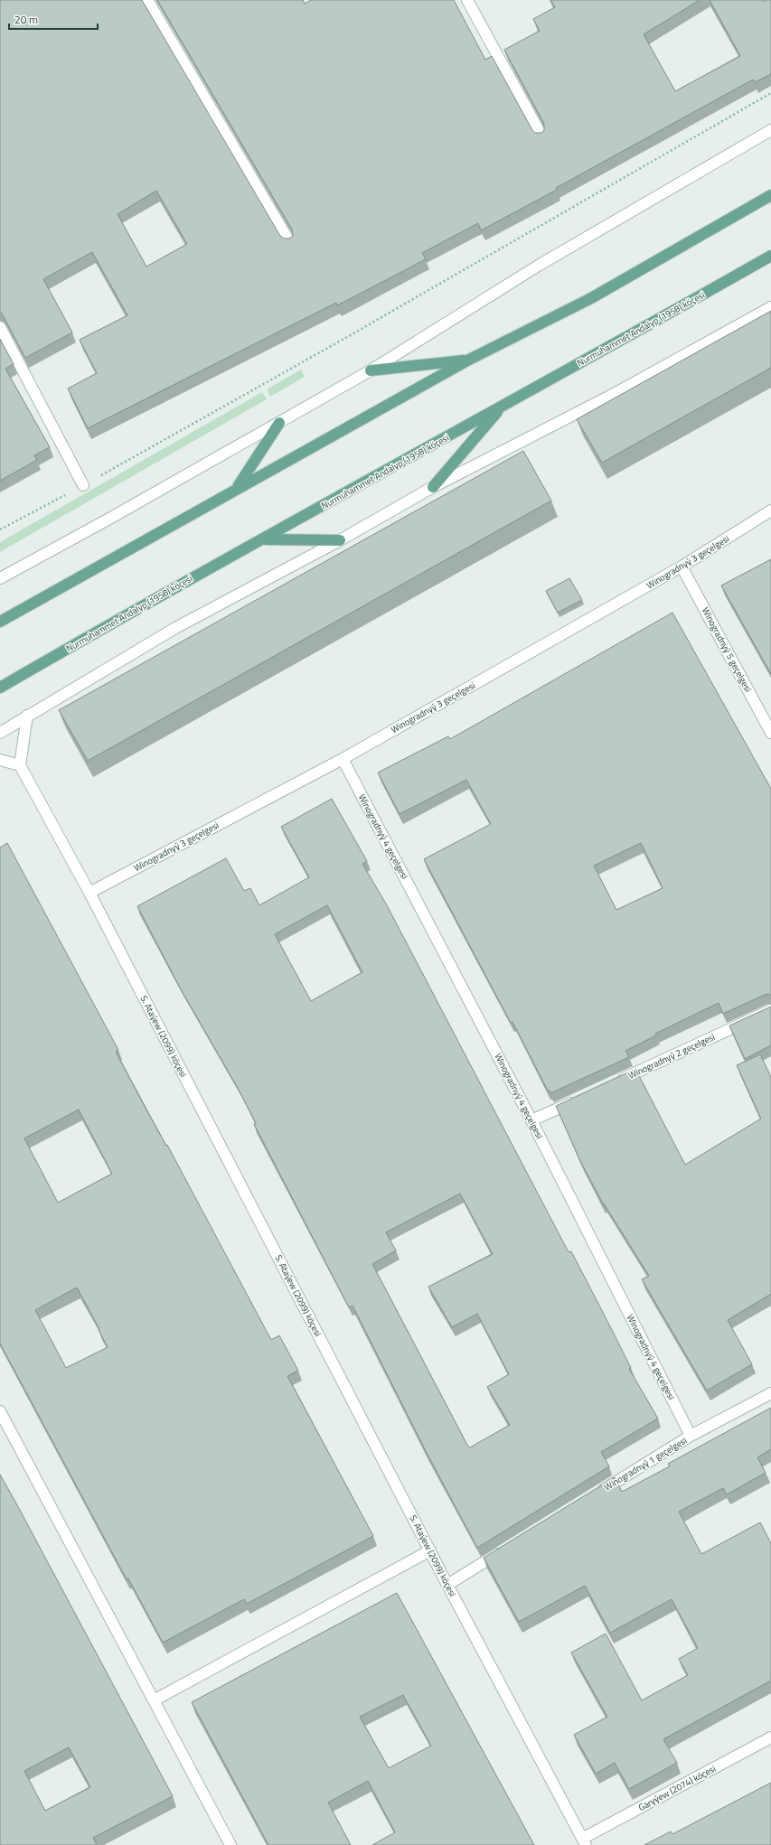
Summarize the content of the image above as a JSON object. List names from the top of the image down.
{
  "streets": {
    "main road": ["Nurmuhammet Andalyp (1958) köçesi"],
    "street": [
      "Winogradnyý 3 geçelgesi",
      "Winogradnyý 5 geçelgesi",
      "Winogradnyý 4 geçelgesi",
      "S. Ataýew (2099) köçesi",
      "Winogradnyý 2 geçelgesi",
      "Winogradnyý 1 geçelgesi",
      "Garyýew (2074) köçesi"
    ]
  },
  "crossings": [
    ["Winogradnyý 3 geçelgesi", "Winogradnyý 5 geçelgesi"],
    ["Winogradnyý 3 geçelgesi", "Winogradnyý 4 geçelgesi"],
    ["Winogradnyý 3 geçelgesi", "S. Ataýew (2099) köçesi"],
    ["Winogradnyý 4 geçelgesi", "Winogradnyý 1 geçelgesi"],
    ["S. Ataýew (2099) köçesi", "Garyýew (2074) köçesi"]
  ],
  "scale_bar": "20 m"
}
